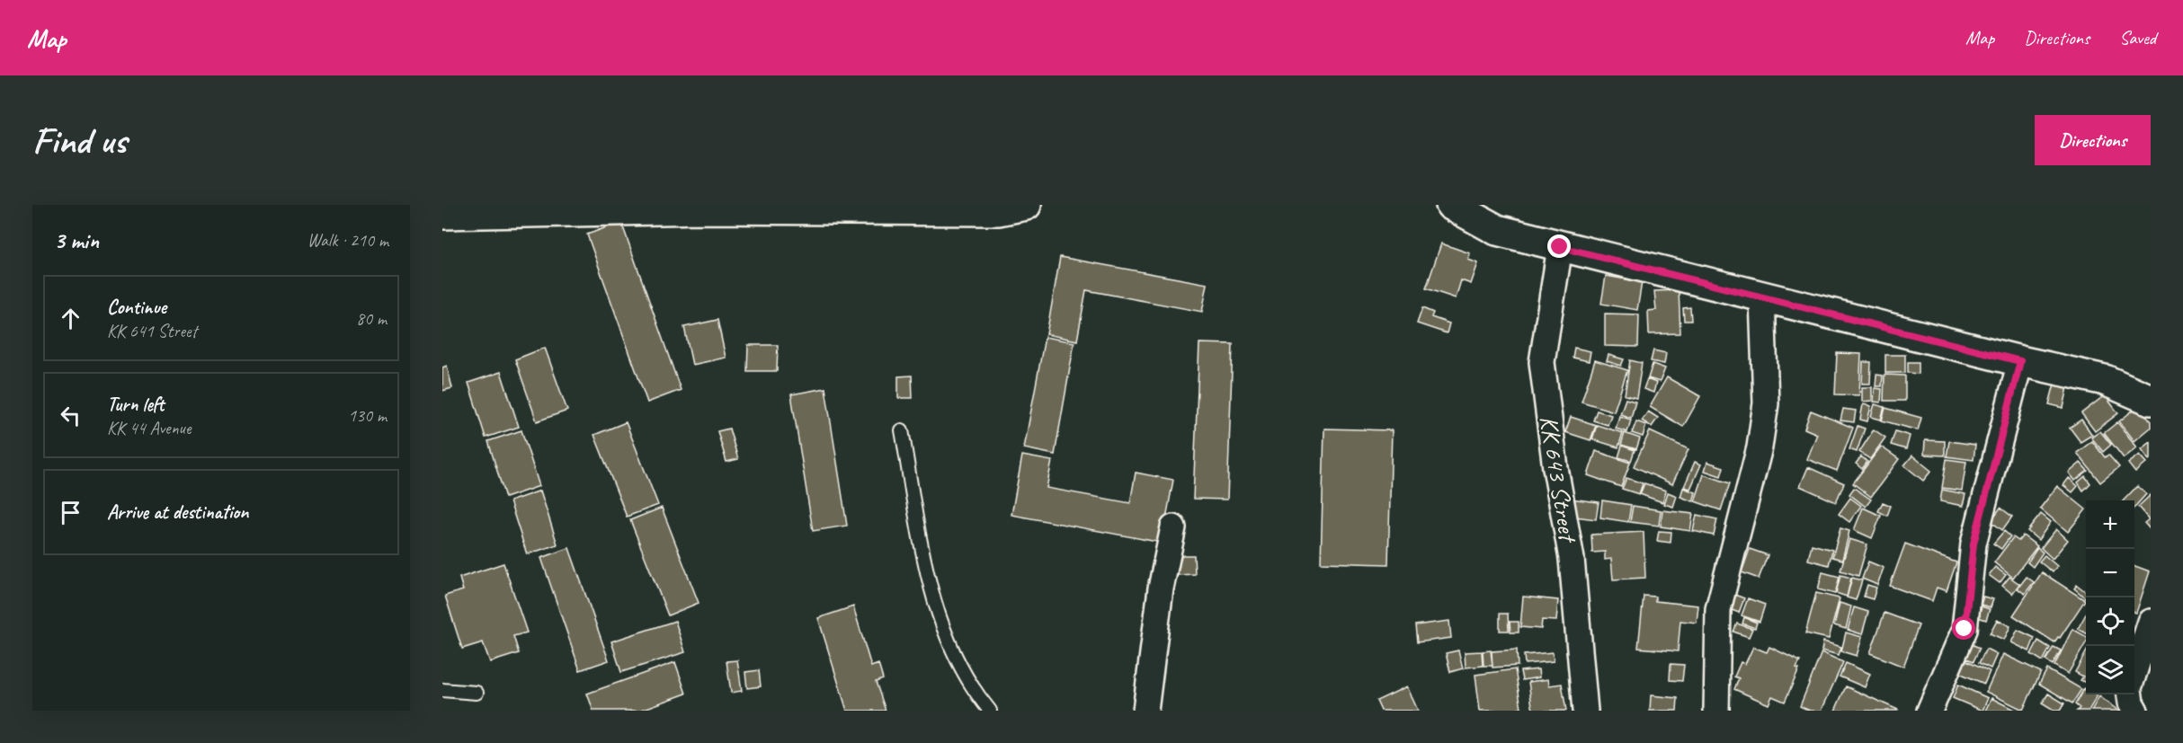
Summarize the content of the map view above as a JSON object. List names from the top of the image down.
{
  "streets": {
    "street": ["KK 643 Street"]
  },
  "page": {
    "header": "Map",
    "nav": ["Map", "Directions", "Saved"],
    "buttons": "Directions",
    "title": "Find us",
    "heading": ["3 min", "Walk · 210 m"],
    "list": [
      ["Continue", "KK 641 Street", "80 m"],
      ["Turn left", "KK 44 Avenue", "130 m"],
      "Arrive at destination"
    ],
    "map_buttons": ["+", "−"]
  }
}
